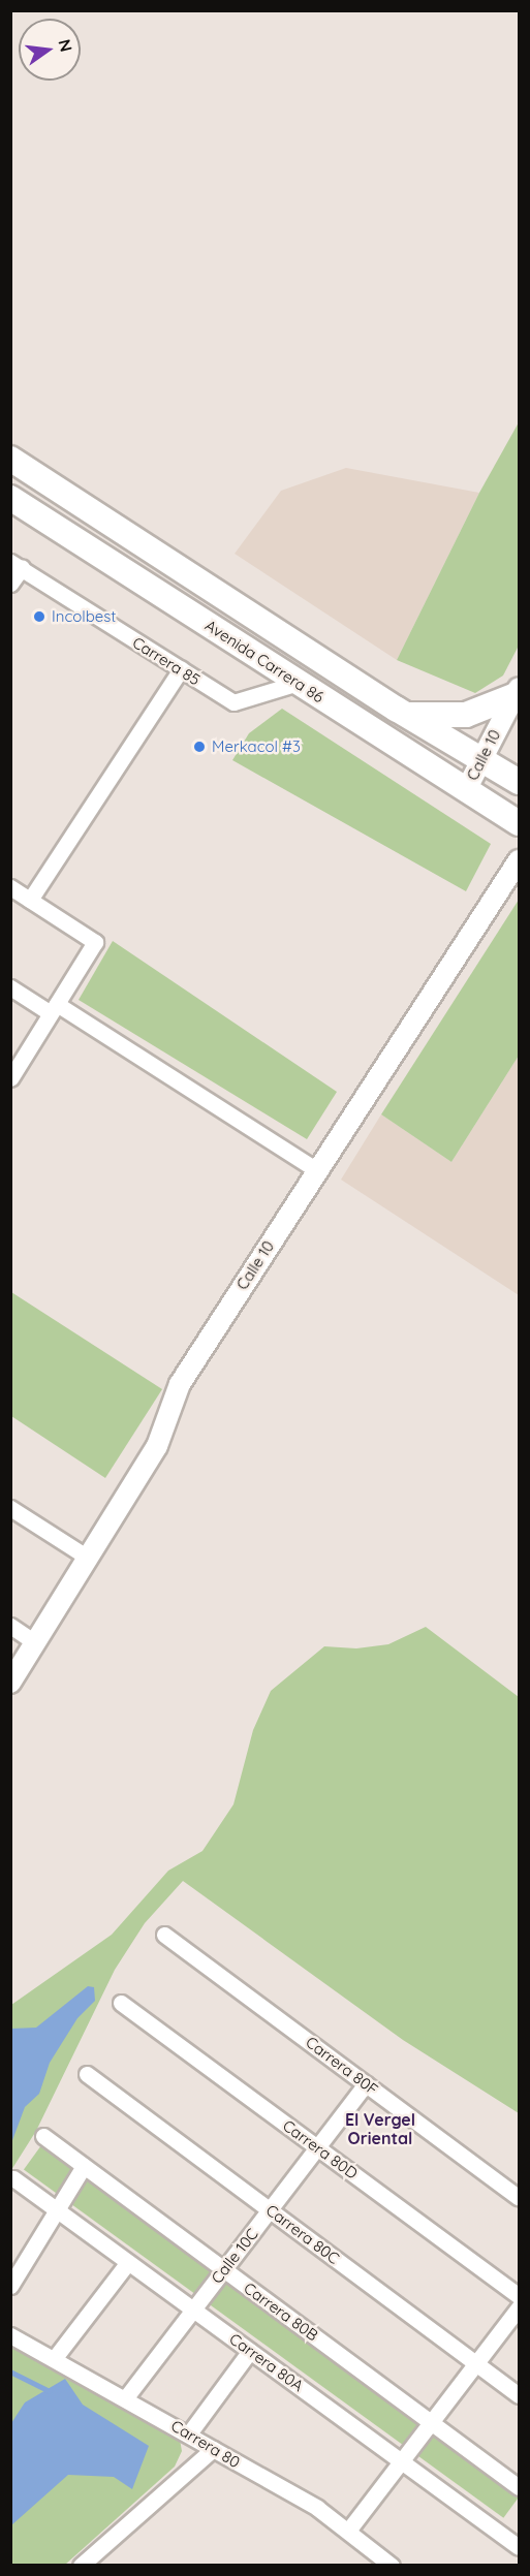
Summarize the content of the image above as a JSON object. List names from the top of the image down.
{
  "streets": {
    "main road": ["Avenida Carrera 86"],
    "street": [
      "Carrera 85",
      "Calle 10",
      "Carrera 80F",
      "Carrera 80D",
      "Carrera 80C",
      "Calle 10C",
      "Carrera 80B",
      "Carrera 80A",
      "Carrera 80"
    ]
  },
  "crossings": [
    ["Carrera 85", "Avenida Carrera 86"],
    ["Avenida Carrera 86", "Calle 10"],
    ["Carrera 80F", "Calle 10C"],
    ["Carrera 80D", "Calle 10C"],
    ["Carrera 80C", "Calle 10C"],
    ["Calle 10C", "Carrera 80B"],
    ["Calle 10C", "Carrera 80A"],
    ["Calle 10C", "Carrera 80"]
  ],
  "districts": ["El Vergel Oriental"],
  "places": ["Incolbest", "Merkacol #3"],
  "north": "right"
}
